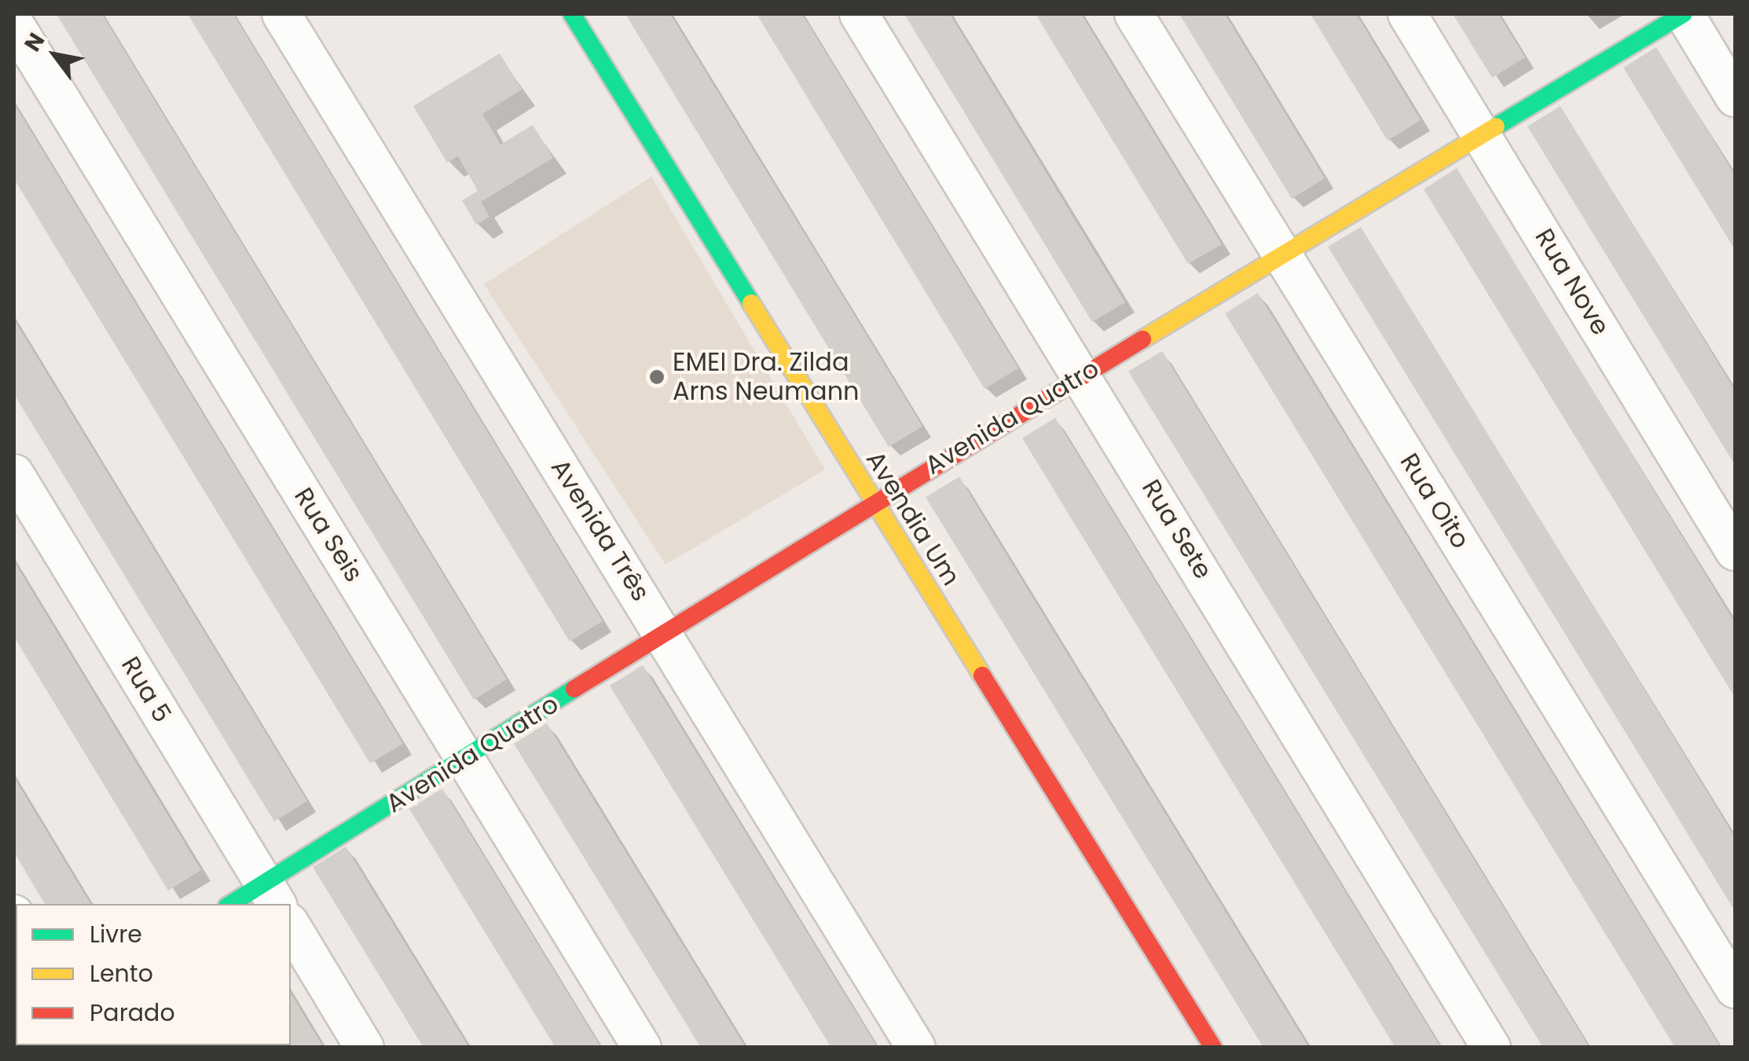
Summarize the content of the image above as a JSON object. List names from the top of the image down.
{
  "streets": {
    "street": [
      "Rua Nove",
      "Avenida Quatro",
      "Rua Oito",
      "Avendia Um",
      "Rua Sete",
      "Avenida Três",
      "Rua Seis",
      "Rua 5"
    ]
  },
  "crossings": [
    ["Rua Nove", "Avenida Quatro"],
    ["Avenida Quatro", "Rua Oito"],
    ["Avenida Quatro", "Avendia Um"],
    ["Avenida Quatro", "Rua Sete"],
    ["Avenida Quatro", "Avenida Três"],
    ["Avenida Quatro", "Rua Seis"],
    ["Avenida Quatro", "Rua 5"]
  ],
  "places": ["EMEI Dra. Zilda Arns Neumann"],
  "legend": ["Livre", "Lento", "Parado"],
  "north": "top left"
}
